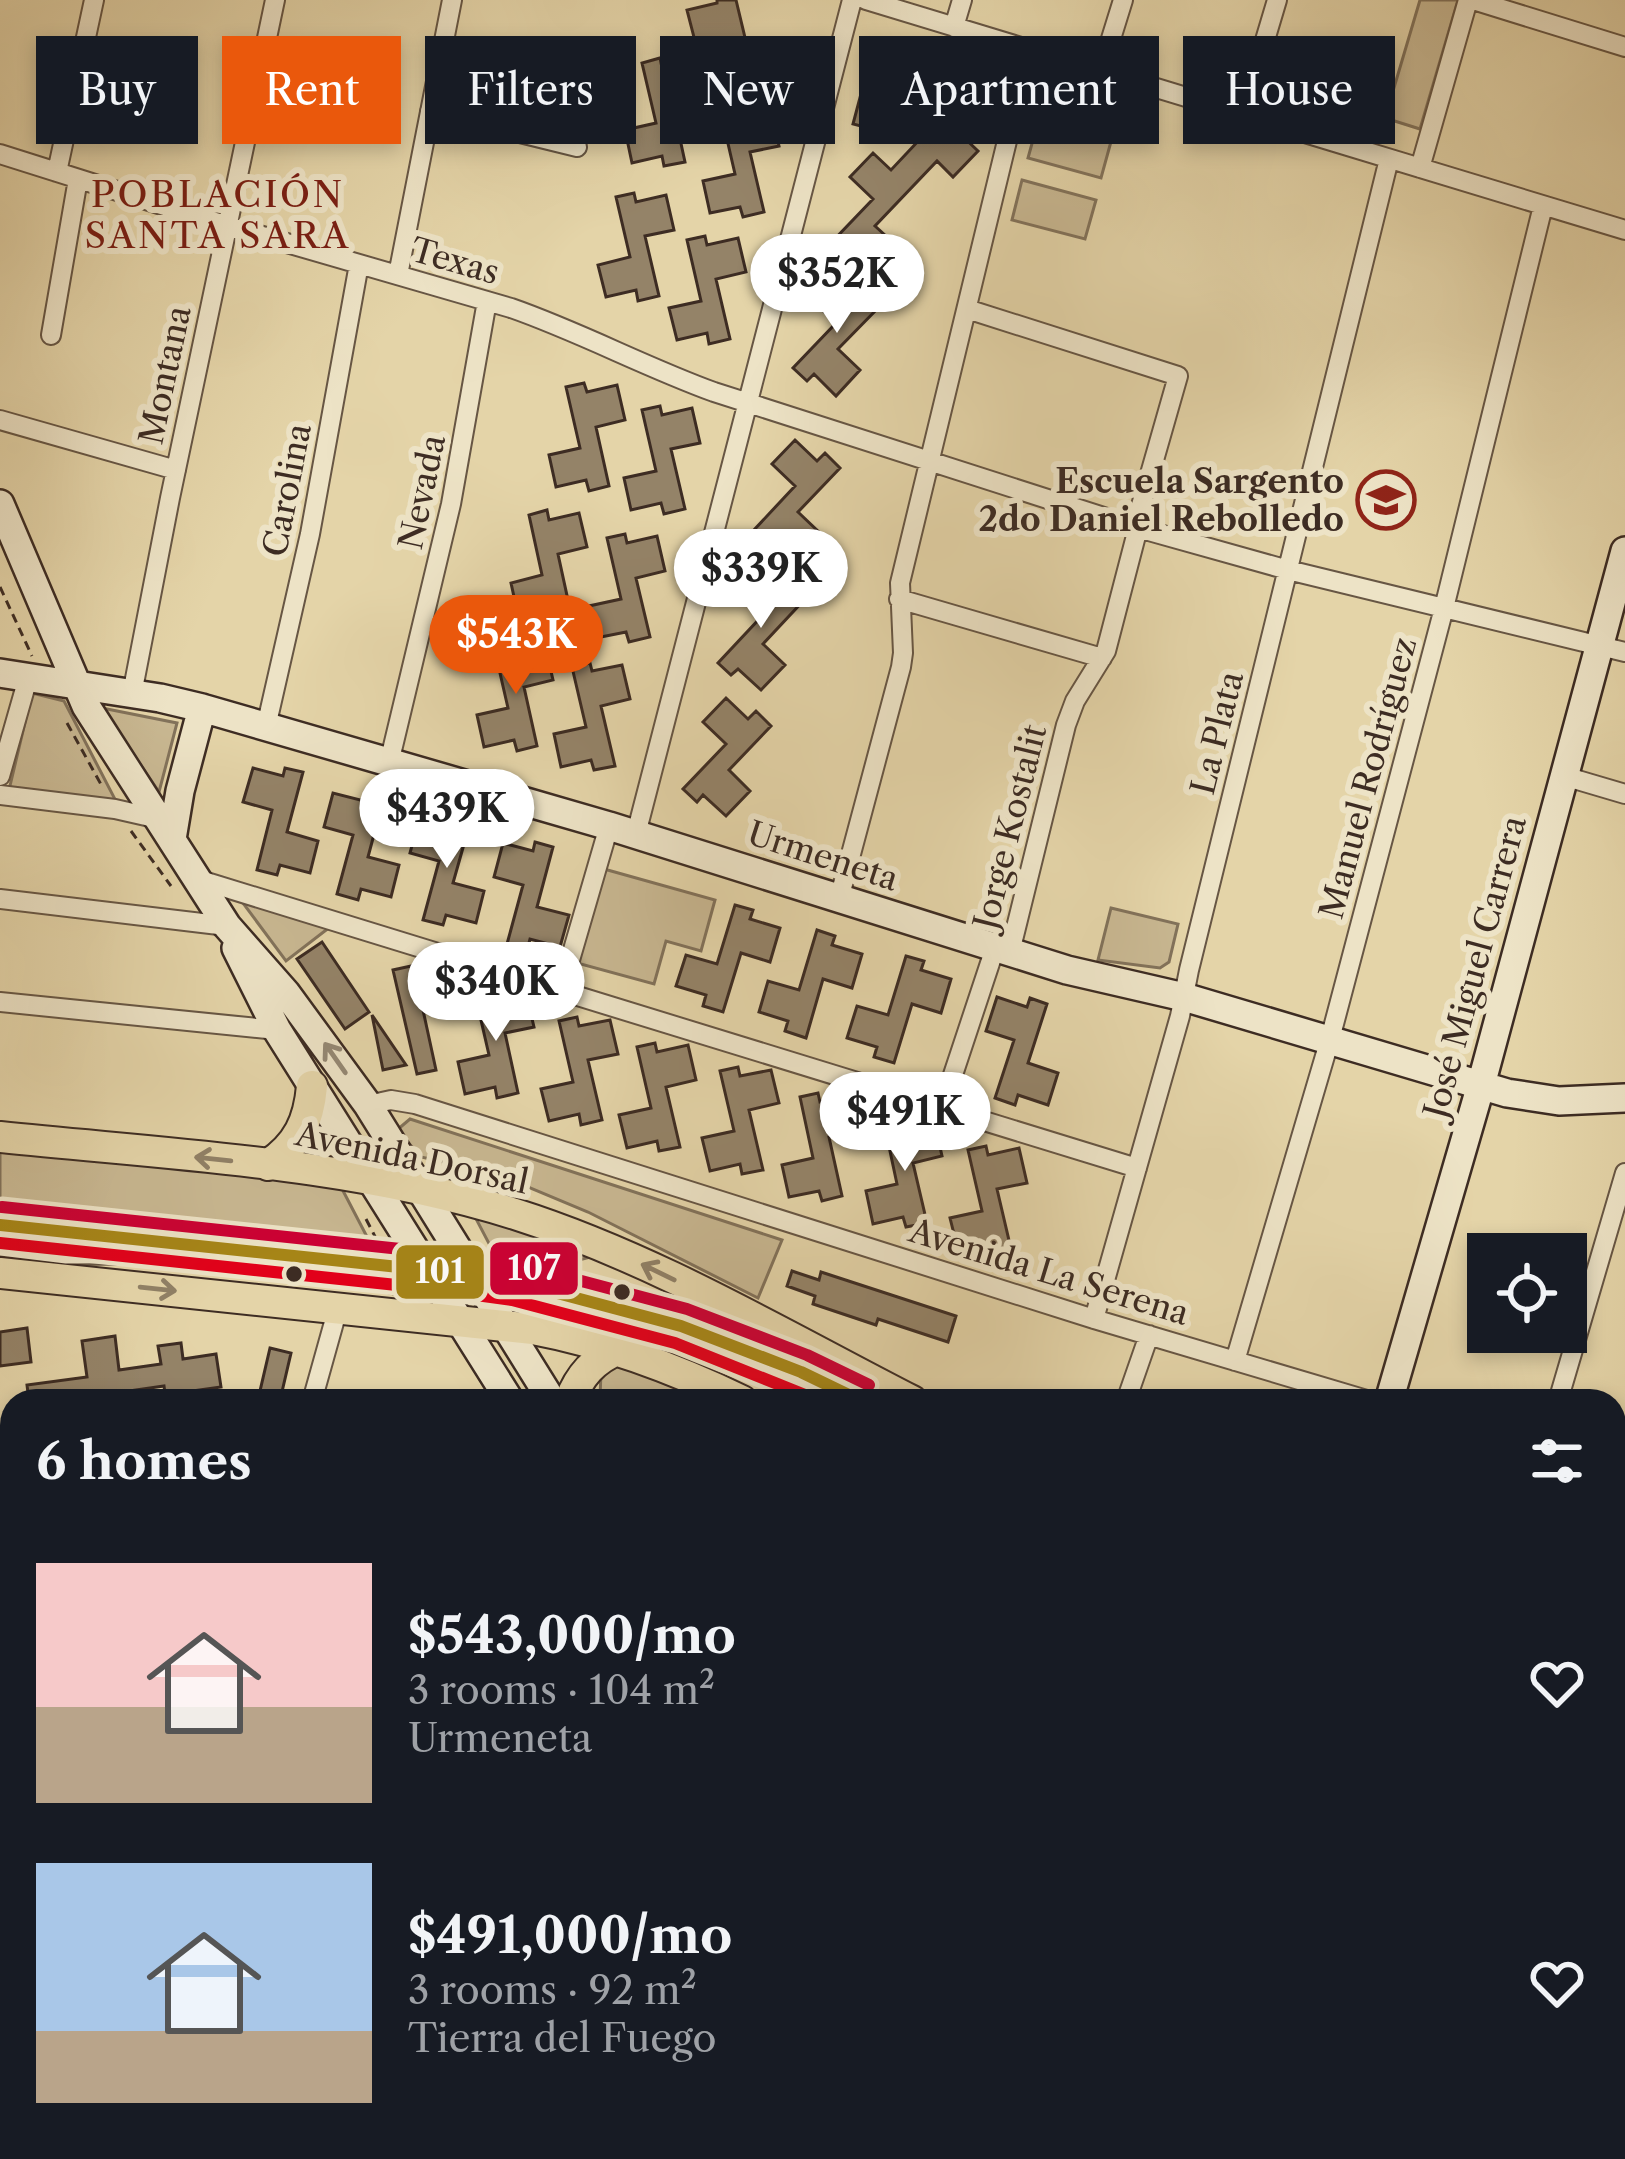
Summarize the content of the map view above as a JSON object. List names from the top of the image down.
{
  "streets": {
    "main road": ["Avenida Dorsal"],
    "street": [
      "Texas",
      "Montana",
      "Carolina",
      "Nevada",
      "La Plata",
      "Manuel Rodríguez",
      "Jorge Kostalit",
      "Urmeneta",
      "José Miguel Carrera",
      "Avenida La Serena"
    ]
  },
  "crossings": [
    ["Texas", "Montana"],
    ["Texas", "Carolina"],
    ["Texas", "Nevada"],
    ["Texas", "La Plata"],
    ["Texas", "Manuel Rodríguez"],
    ["Texas", "Jorge Kostalit"],
    ["Texas", "José Miguel Carrera"],
    ["Montana", "Urmeneta"],
    ["Carolina", "Urmeneta"],
    ["Nevada", "Urmeneta"],
    ["La Plata", "Urmeneta"],
    ["La Plata", "Avenida La Serena"],
    ["Manuel Rodríguez", "Urmeneta"],
    ["Manuel Rodríguez", "Avenida La Serena"],
    ["Jorge Kostalit", "Urmeneta"],
    ["Urmeneta", "José Miguel Carrera"]
  ],
  "districts": ["POBLACIÓN SANTA SARA"],
  "places": {
    "school or university": ["Escuela Sargento 2do Daniel Rebolledo"]
  },
  "lines": ["transit line 107", "transit line 101"],
  "page": {
    "chip": [
      "Buy",
      "Rent",
      "Filters",
      "New",
      "Apartment",
      "House"
    ],
    "price": [
      "$352K",
      "$339K",
      "$543K",
      "$439K",
      "$340K",
      "$491K"
    ],
    "heading": "6 homes",
    "list": [
      {
        "name": "$543,000/mo",
        "note": "3 rooms · 104 m² · Urmeneta"
      },
      {
        "name": "$491,000/mo",
        "note": "3 rooms · 92 m² · Tierra del Fuego"
      }
    ]
  }
}
